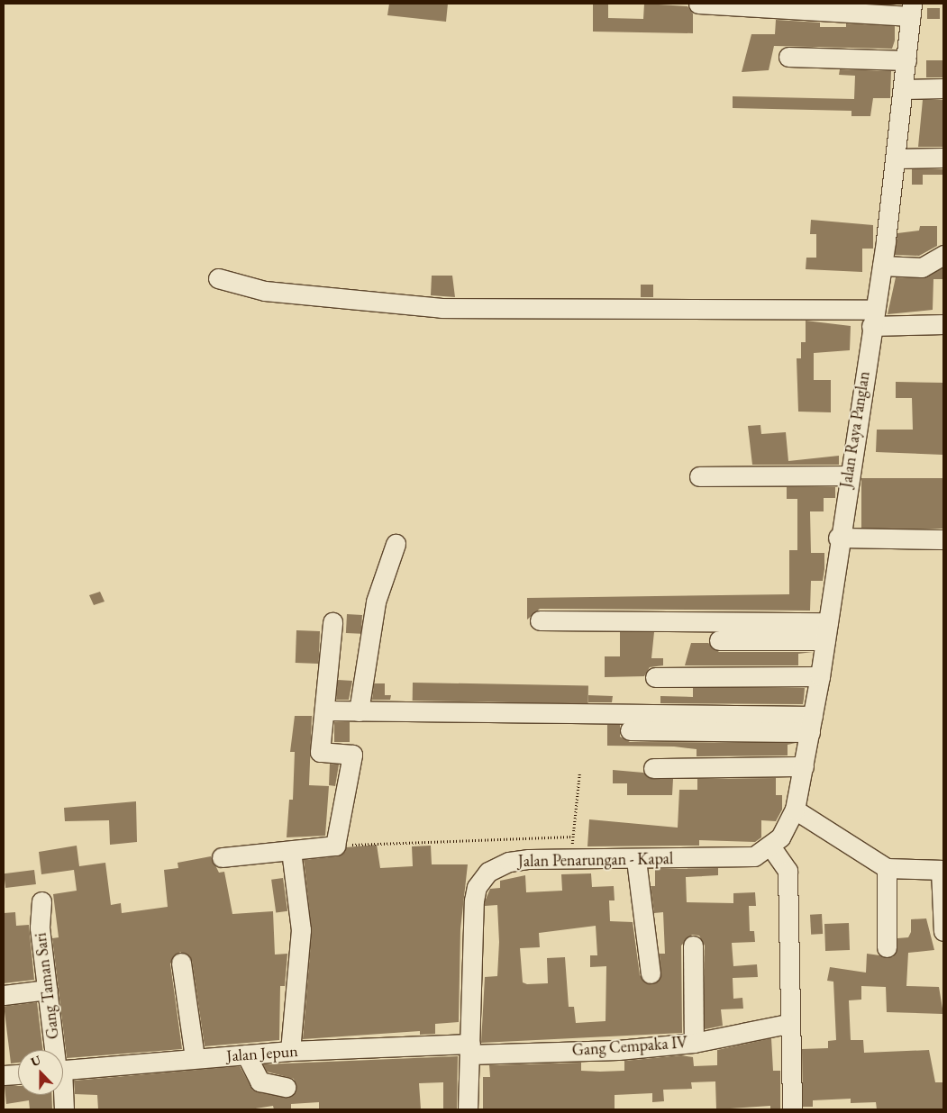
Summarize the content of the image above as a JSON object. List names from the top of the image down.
{
  "streets": {
    "street": [
      "Jalan Raya Panglan",
      "Jalan Penarungan - Kapal",
      "Gang Taman Sari",
      "Gang Cempaka IV",
      "Jalan Jepun"
    ]
  },
  "crossings": [
    ["Jalan Raya Panglan", "Jalan Penarungan - Kapal"],
    ["Jalan Penarungan - Kapal", "Gang Cempaka IV"],
    ["Jalan Penarungan - Kapal", "Jalan Jepun"],
    ["Gang Cempaka IV", "Jalan Jepun"]
  ],
  "north": "top"
}
